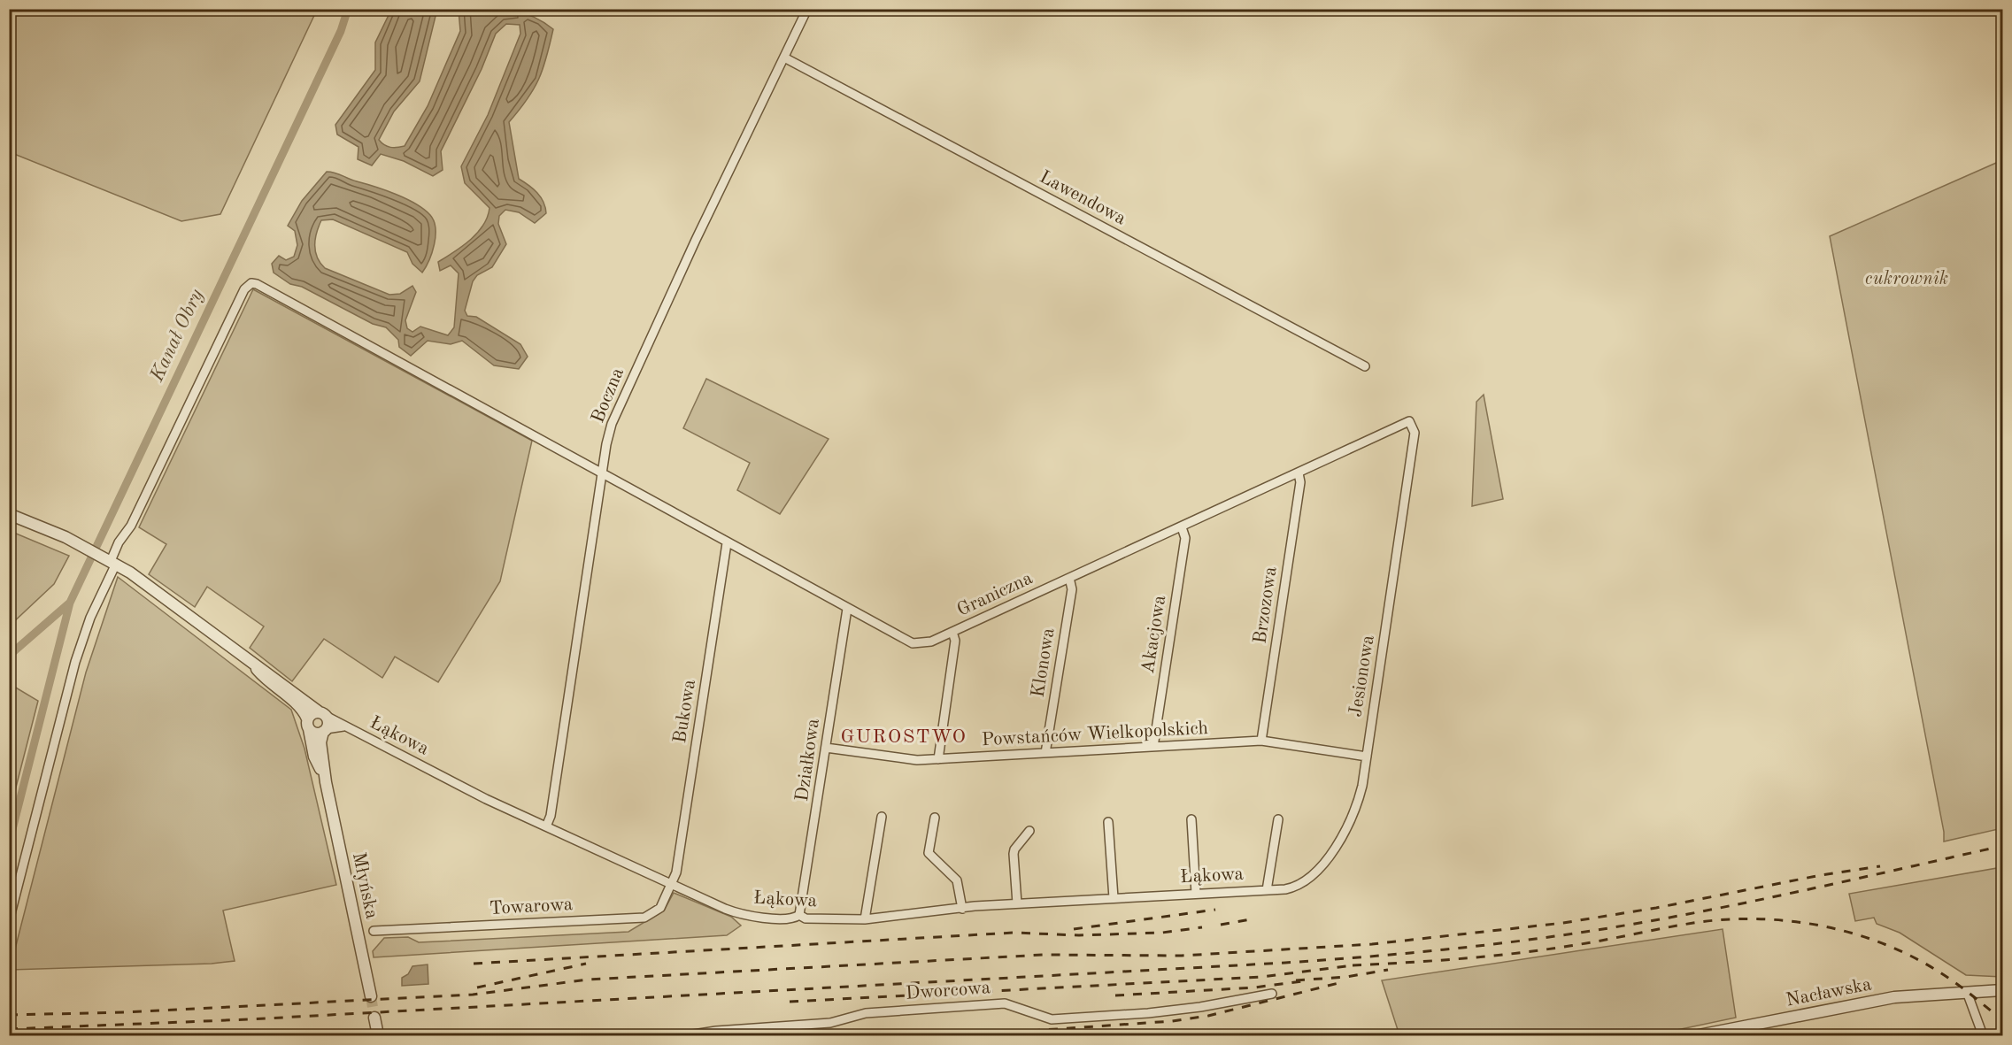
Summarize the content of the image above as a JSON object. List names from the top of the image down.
{
  "streets": {
    "street": [
      "Lawendowa",
      "Boczna",
      "Graniczna",
      "Brzozowa",
      "Akacjowa",
      "Klonowa",
      "Jesionowa",
      "Bukowa",
      "Powstańców Wielkopolskich",
      "Łąkowa",
      "Działkowa",
      "Młyńska",
      "Towarowa",
      "Dworcowa",
      "Nacławska"
    ]
  },
  "crossings": [
    ["Lawendowa", "Boczna"],
    ["Boczna", "Graniczna"],
    ["Boczna", "Łąkowa"],
    ["Graniczna", "Brzozowa"],
    ["Graniczna", "Akacjowa"],
    ["Graniczna", "Klonowa"],
    ["Graniczna", "Jesionowa"],
    ["Graniczna", "Bukowa"],
    ["Graniczna", "Łąkowa"],
    ["Graniczna", "Działkowa"],
    ["Brzozowa", "Powstańców Wielkopolskich"],
    ["Akacjowa", "Powstańców Wielkopolskich"],
    ["Klonowa", "Powstańców Wielkopolskich"],
    ["Jesionowa", "Powstańców Wielkopolskich"],
    ["Jesionowa", "Łąkowa"],
    ["Bukowa", "Łąkowa"],
    ["Bukowa", "Towarowa"],
    ["Powstańców Wielkopolskich", "Działkowa"],
    ["Łąkowa", "Działkowa"],
    ["Łąkowa", "Młyńska"],
    ["Łąkowa", "Towarowa"]
  ],
  "districts": ["GUROSTWO"],
  "water": ["Kanał Obry"],
  "parks": ["cukrownik"]
}
